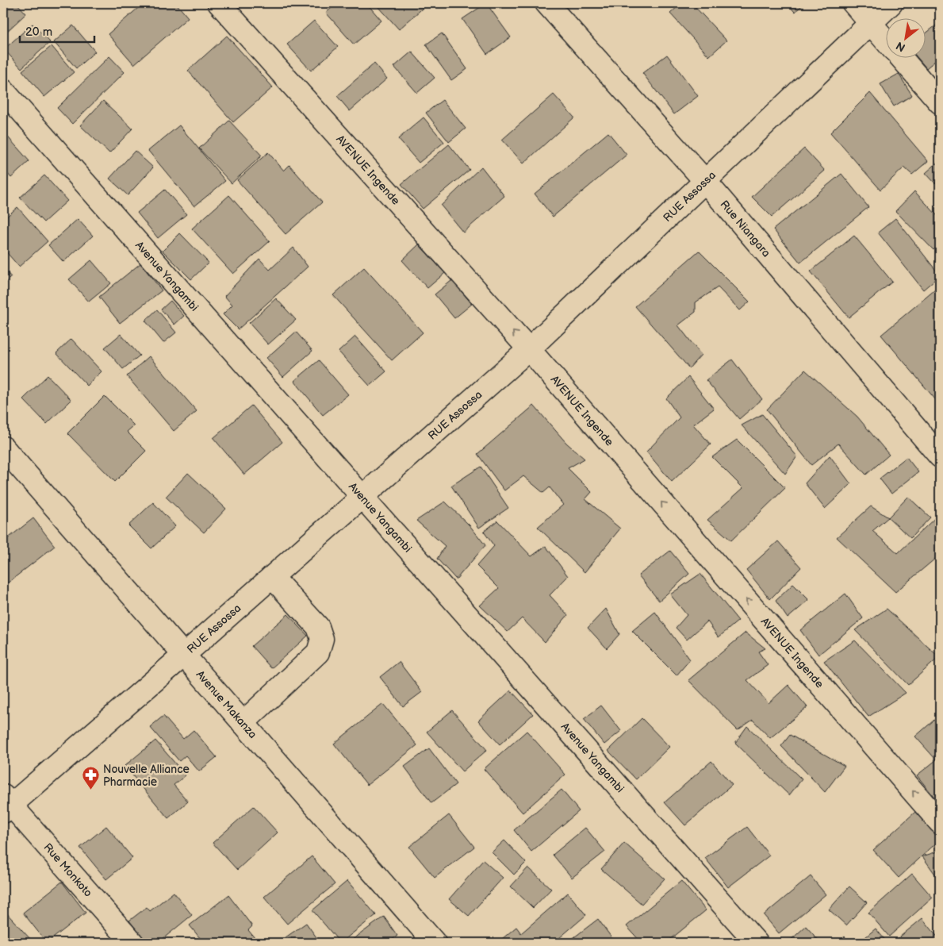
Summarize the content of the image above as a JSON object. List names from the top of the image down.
{
  "streets": {
    "street": [
      "AVENUE Ingende",
      "RUE Assossa",
      "Rue Niangara",
      "Avenue Yangambi",
      "Avenue Makanza",
      "Rue Monkoto"
    ]
  },
  "crossings": [
    ["AVENUE Ingende", "RUE Assossa"],
    ["RUE Assossa", "Rue Niangara"],
    ["RUE Assossa", "Avenue Yangambi"],
    ["RUE Assossa", "Avenue Makanza"],
    ["RUE Assossa", "Rue Monkoto"]
  ],
  "one_way": ["AVENUE Ingende"],
  "places": {
    "pharmacy": ["Nouvelle Alliance Pharmacie"]
  },
  "scale_bar": "20 m",
  "north": "bottom left"
}
